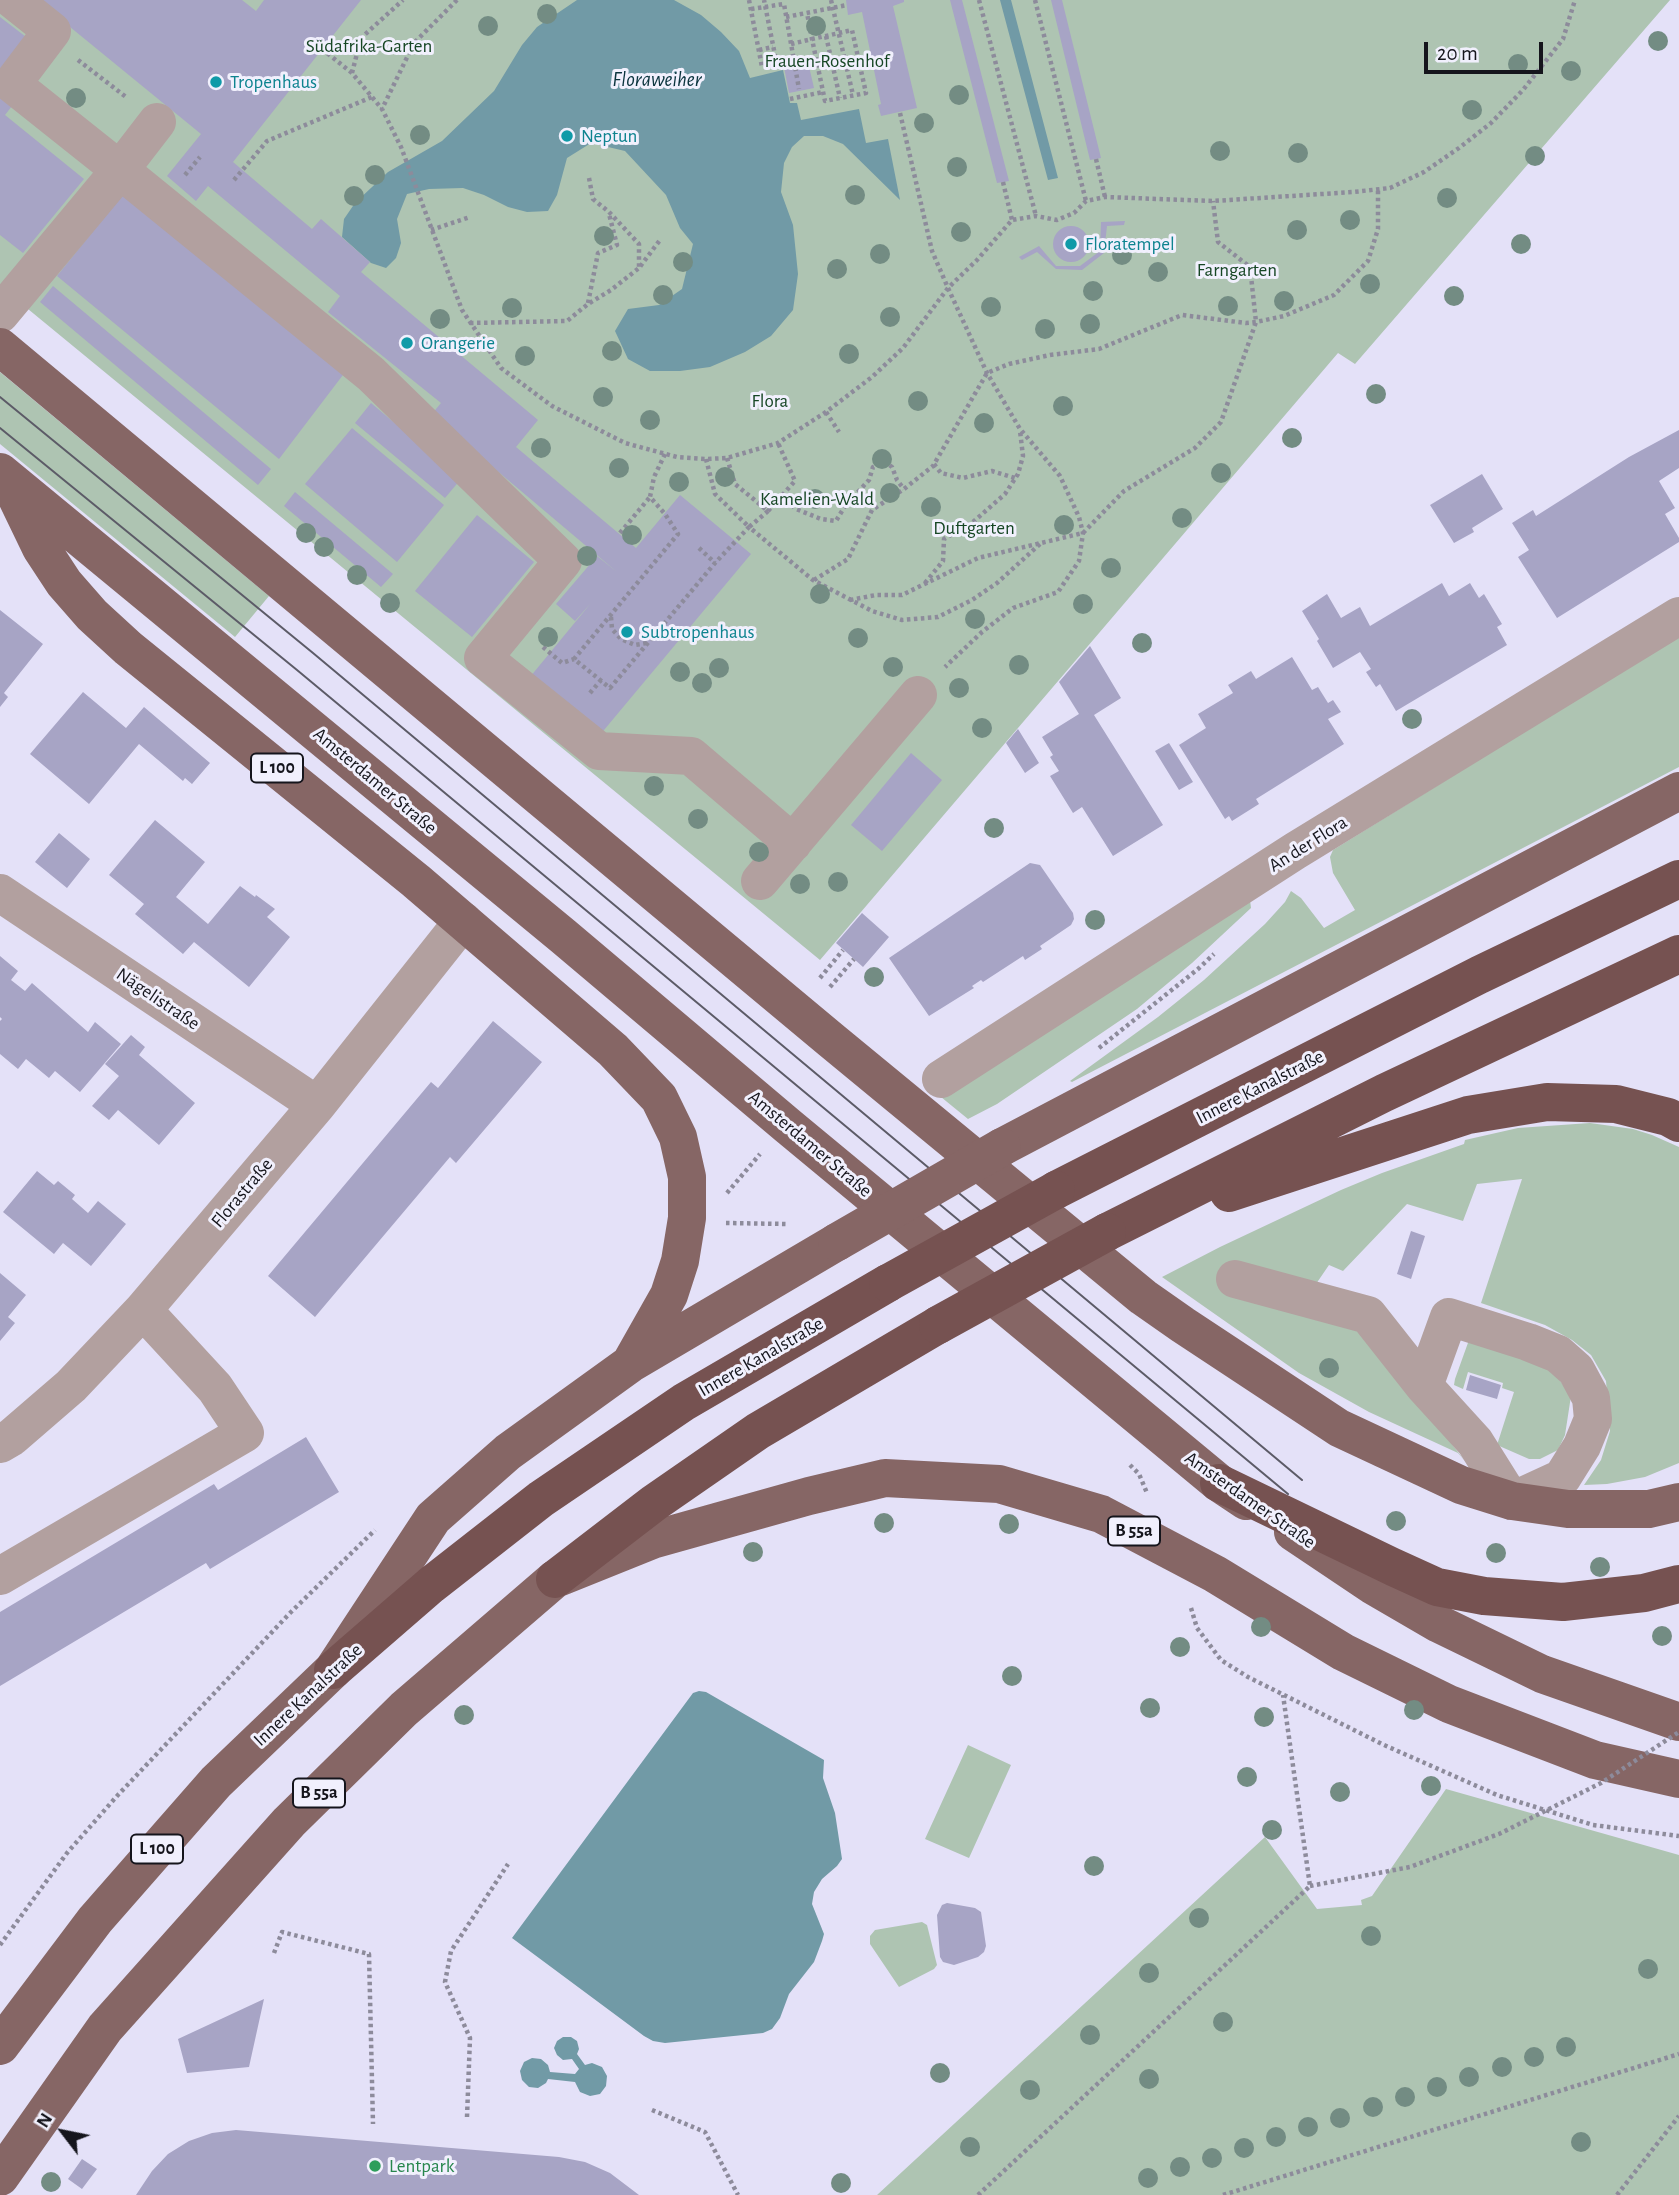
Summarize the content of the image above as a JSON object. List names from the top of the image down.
{
  "streets": {
    "highway": ["Innere Kanalstraße", "B 55a"],
    "main road": ["L 100", "Amsterdamer Straße"],
    "street": ["An der Flora", "Nägelistraße", "Florastraße"]
  },
  "crossings": [
    ["L 100", "Amsterdamer Straße"],
    ["L 100", "Florastraße"],
    ["Nägelistraße", "Florastraße"]
  ],
  "water": ["Floraweiher"],
  "parks": [
    "Südafrika-Garten",
    "Frauen-Rosenhof",
    "Farngarten",
    "Flora",
    "Kamelien-Wald",
    "Duftgarten"
  ],
  "places": [
    "Tropenhaus",
    "Neptun",
    "Floratempel",
    "Orangerie",
    "Subtropenhaus",
    "Lentpark"
  ],
  "scale_bar": "20 m",
  "north": "top left"
}
